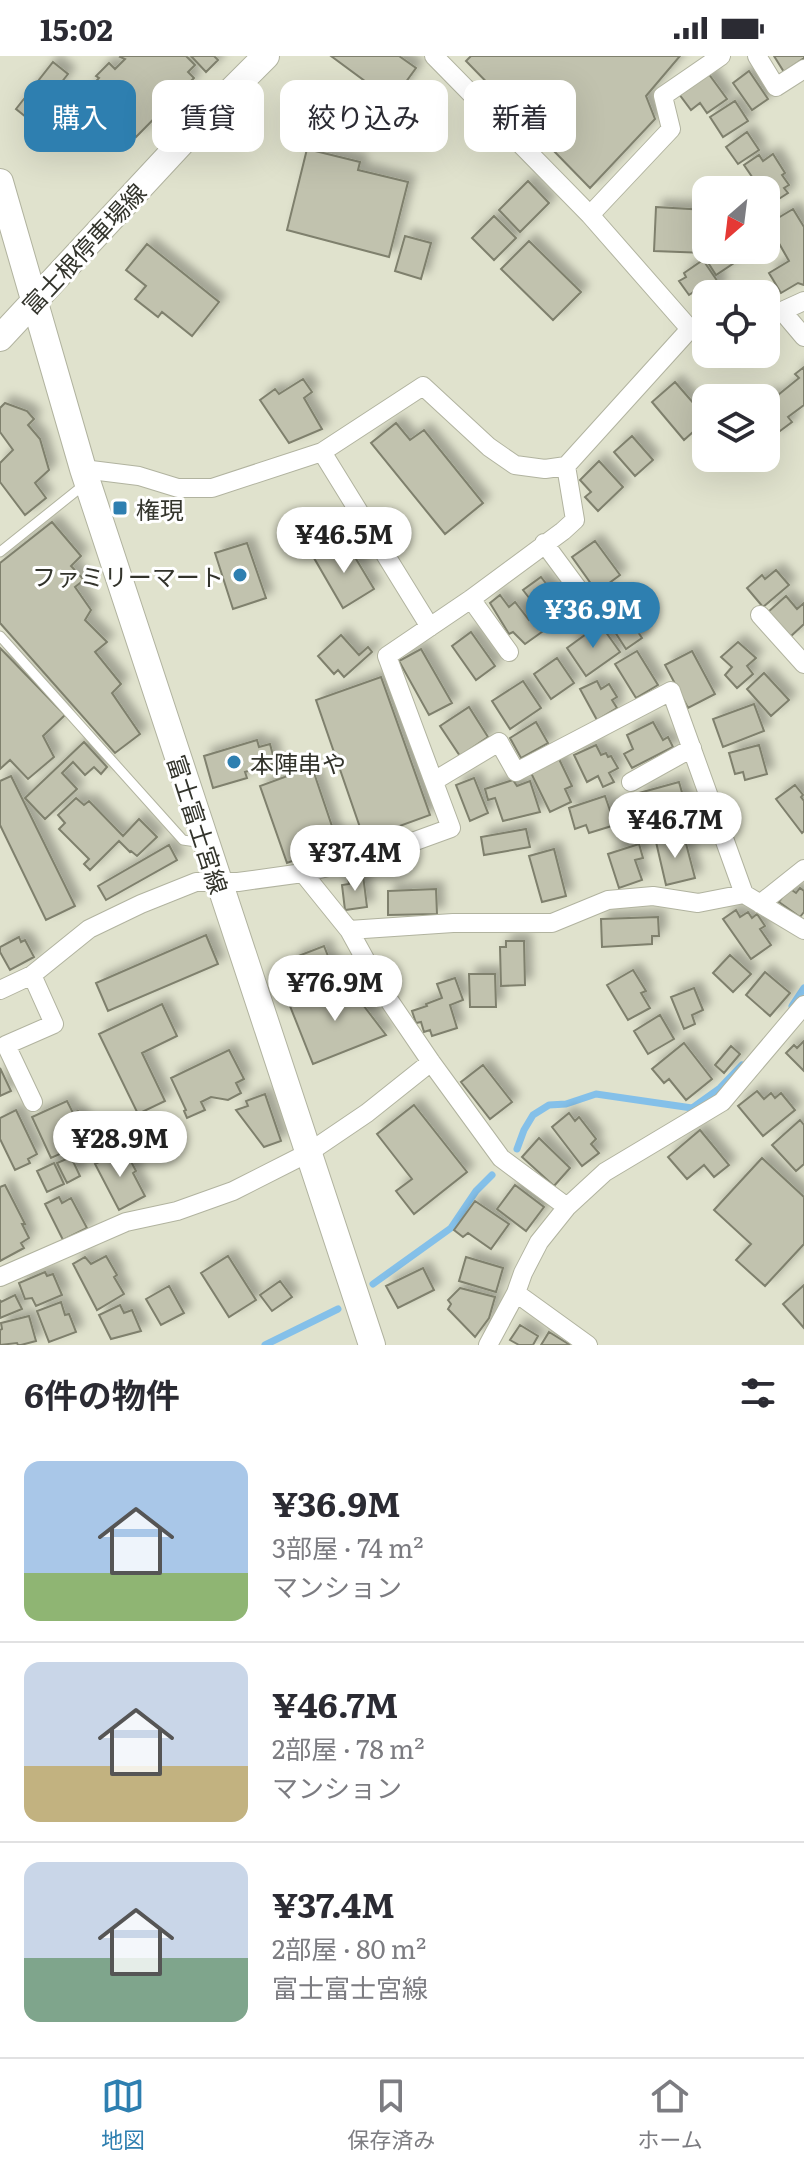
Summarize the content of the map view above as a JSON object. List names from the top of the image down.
{
  "streets": {
    "main road": ["富士根停車場線", "富士富士宮線"]
  },
  "crossings": [
    ["富士根停車場線", "富士富士宮線"]
  ],
  "places": {
    "transit": ["権現"],
    "other": ["ファミリーマート", "本陣串や"]
  },
  "north": "bottom left",
  "page": {
    "status": "15:02",
    "chip": [
      "購入",
      "賃貸",
      "絞り込み",
      "新着"
    ],
    "price": [
      "¥46.5M",
      "¥36.9M",
      "¥46.7M",
      "¥37.4M",
      "¥76.9M",
      "¥28.9M"
    ],
    "heading": "6件の物件",
    "list": [
      {
        "name": "¥36.9M",
        "note": "3部屋 · 74 m² · マンション"
      },
      {
        "name": "¥46.7M",
        "note": "2部屋 · 78 m² · マンション"
      },
      {
        "name": "¥37.4M",
        "note": "2部屋 · 80 m² · 富士富士宮線"
      }
    ],
    "tabs": ["地図", "保存済み", "ホーム"]
  }
}
